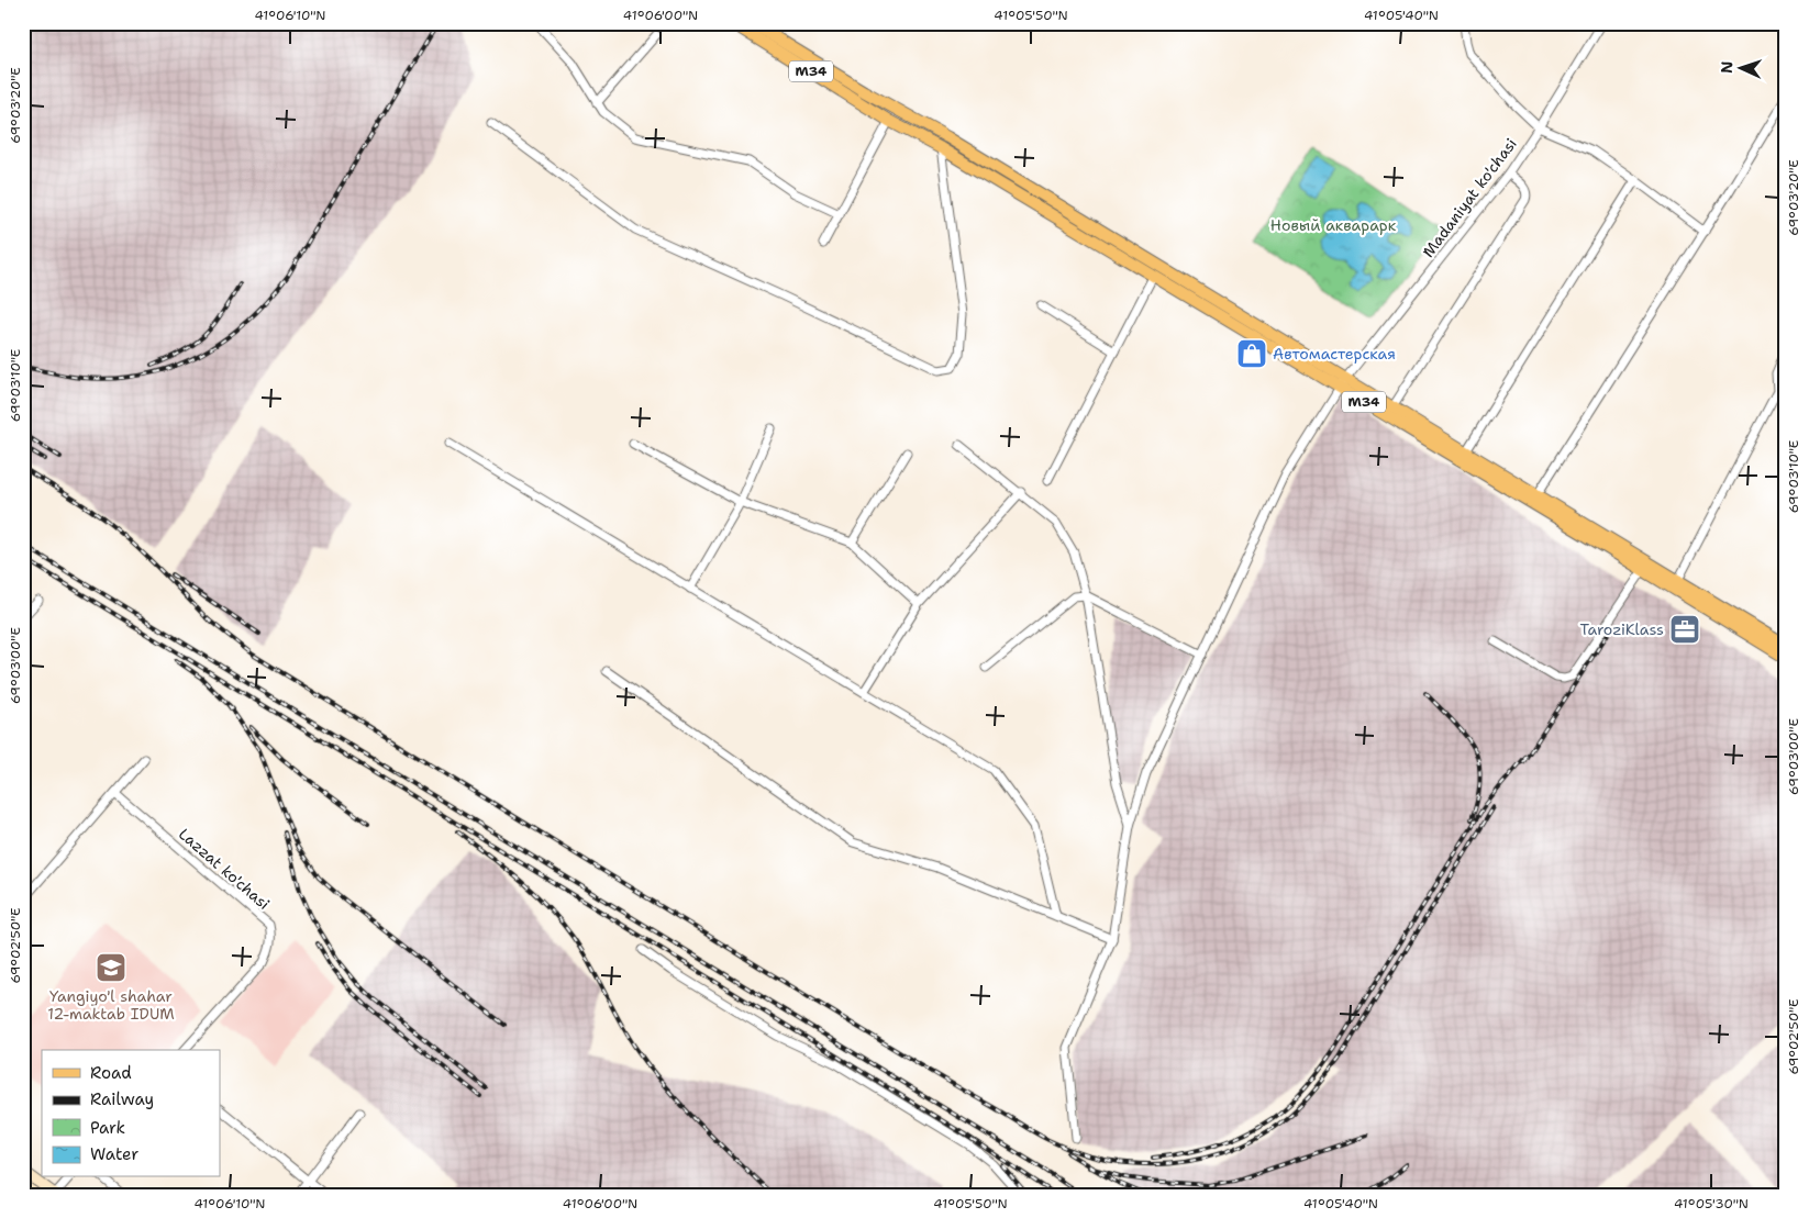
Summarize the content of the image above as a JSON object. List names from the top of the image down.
{
  "streets": {
    "main road": ["M34"],
    "street": ["Madaniyat ko'chasi", "Lazzat ko'chasi"]
  },
  "crossings": [
    ["M34", "Madaniyat ko'chasi"]
  ],
  "parks": ["Новый акварарк"],
  "places": {
    "shop": ["Автомастерская"],
    "office": ["TaroziKlass"],
    "school or university": ["Yangiyo'l shahar 12-maktab IDUM"]
  },
  "legend": [
    "Road",
    "Railway",
    "Park",
    "Water"
  ],
  "north": "left",
  "coordinates": [
    "41°06'10\"N",
    "41°06'00\"N",
    "41°05'50\"N",
    "41°05'40\"N",
    "69°03'20\"E",
    "69°03'10\"E",
    "69°03'00\"E",
    "69°02'50\"E",
    "41°05'30\"N"
  ]
}
